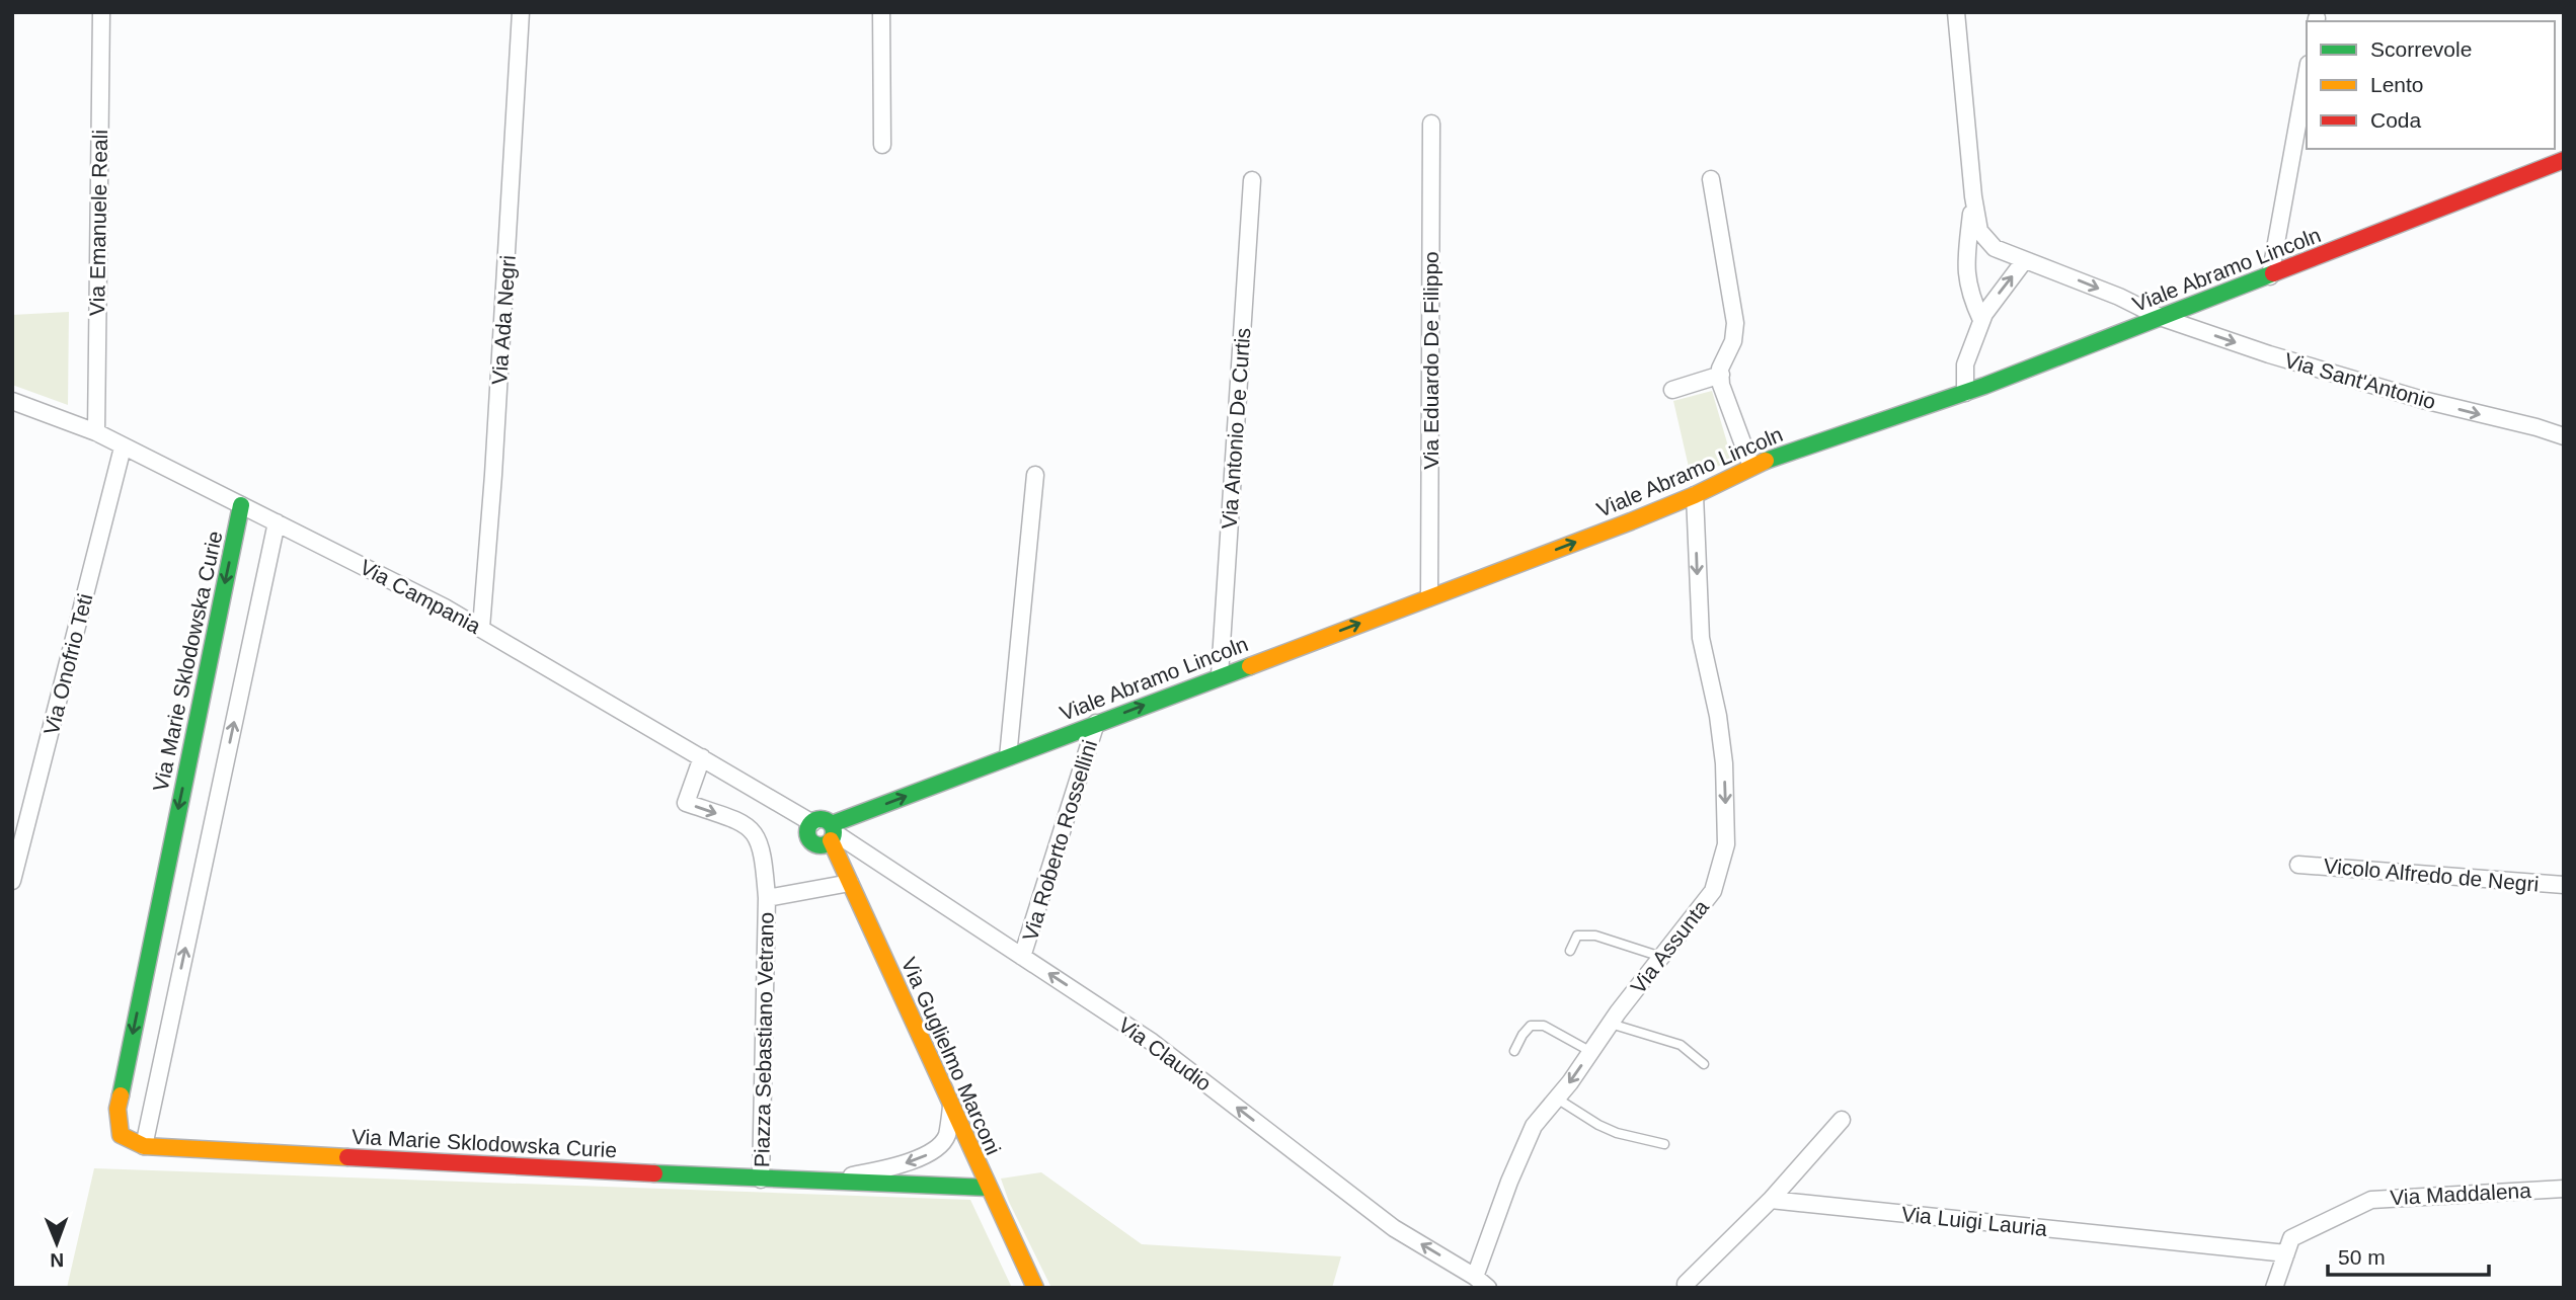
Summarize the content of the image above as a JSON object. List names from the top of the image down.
{
  "streets": {
    "street": [
      "Via Emanuele Reali",
      "Viale Abramo Lincoln",
      "Via Ada Negri",
      "Via Eduardo De Filippo",
      "Via Sant'Antonio",
      "Via Antonio De Curtis",
      "Via Campania",
      "Via Marie Sklodowska Curie",
      "Via Onofrio Teti",
      "Via Roberto Rossellini",
      "Vicolo Alfredo de Negri",
      "Via Assunta",
      "Piazza Sebastiano Vetrano",
      "Via Claudio",
      "Via Guglielmo Marconi",
      "Via Maddalena",
      "Via Luigi Lauria"
    ]
  },
  "crossings": [
    ["Via Emanuele Reali", "Via Campania"],
    ["Viale Abramo Lincoln", "Via Eduardo De Filippo"],
    ["Viale Abramo Lincoln", "Via Sant'Antonio"],
    ["Viale Abramo Lincoln", "Via Antonio De Curtis"],
    ["Viale Abramo Lincoln", "Via Campania"],
    ["Viale Abramo Lincoln", "Via Roberto Rossellini"],
    ["Viale Abramo Lincoln", "Via Assunta"],
    ["Viale Abramo Lincoln", "Via Claudio"],
    ["Viale Abramo Lincoln", "Via Guglielmo Marconi"],
    ["Via Ada Negri", "Via Campania"],
    ["Via Campania", "Via Marie Sklodowska Curie"],
    ["Via Campania", "Via Onofrio Teti"],
    ["Via Campania", "Via Claudio"],
    ["Via Campania", "Via Guglielmo Marconi"],
    ["Via Marie Sklodowska Curie", "Piazza Sebastiano Vetrano"],
    ["Via Marie Sklodowska Curie", "Via Guglielmo Marconi"],
    ["Via Roberto Rossellini", "Via Claudio"],
    ["Via Assunta", "Via Claudio"],
    ["Piazza Sebastiano Vetrano", "Via Guglielmo Marconi"],
    ["Via Claudio", "Via Guglielmo Marconi"],
    ["Via Maddalena", "Via Luigi Lauria"]
  ],
  "one_way": [
    "Viale Abramo Lincoln",
    "Via Sant'Antonio",
    "Via Assunta",
    "Via Claudio"
  ],
  "legend": ["Scorrevole", "Lento", "Coda"],
  "scale_bar": "50 m",
  "north": "bottom"
}
